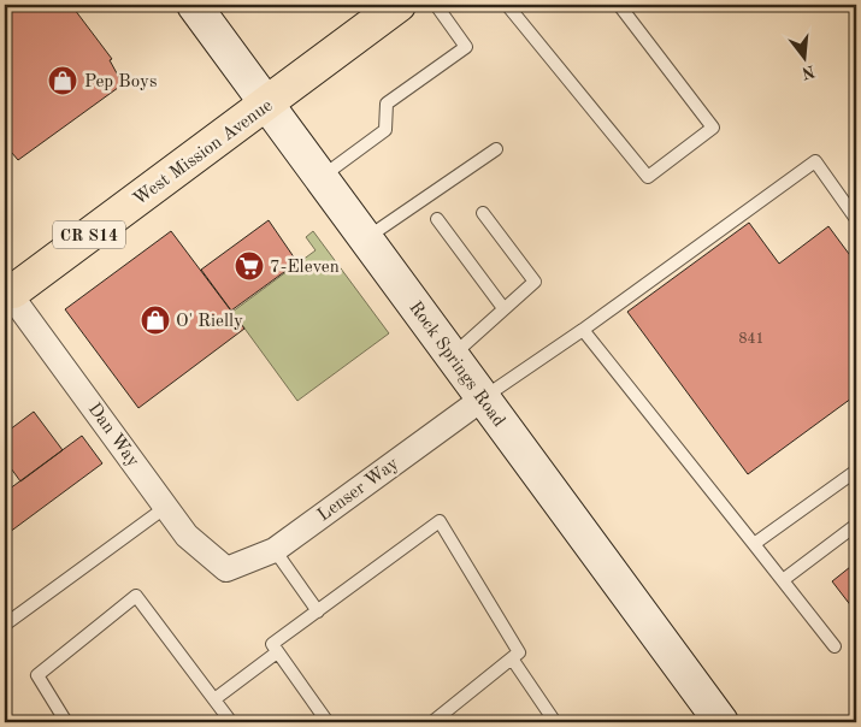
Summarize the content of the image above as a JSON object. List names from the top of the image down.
{
  "streets": {
    "main road": ["West Mission Avenue", "CR S14"],
    "street": ["Rock Springs Road", "Dan Way", "Lenser Way"]
  },
  "crossings": [
    ["West Mission Avenue", "Rock Springs Road"],
    ["West Mission Avenue", "Dan Way"],
    ["Rock Springs Road", "Lenser Way"],
    ["Dan Way", "Lenser Way"]
  ],
  "places": {
    "shop": ["Pep Boys", "O' Rielly"],
    "supermarket": ["7-Eleven"]
  },
  "house_numbers": ["841"],
  "north": "bottom"
}
